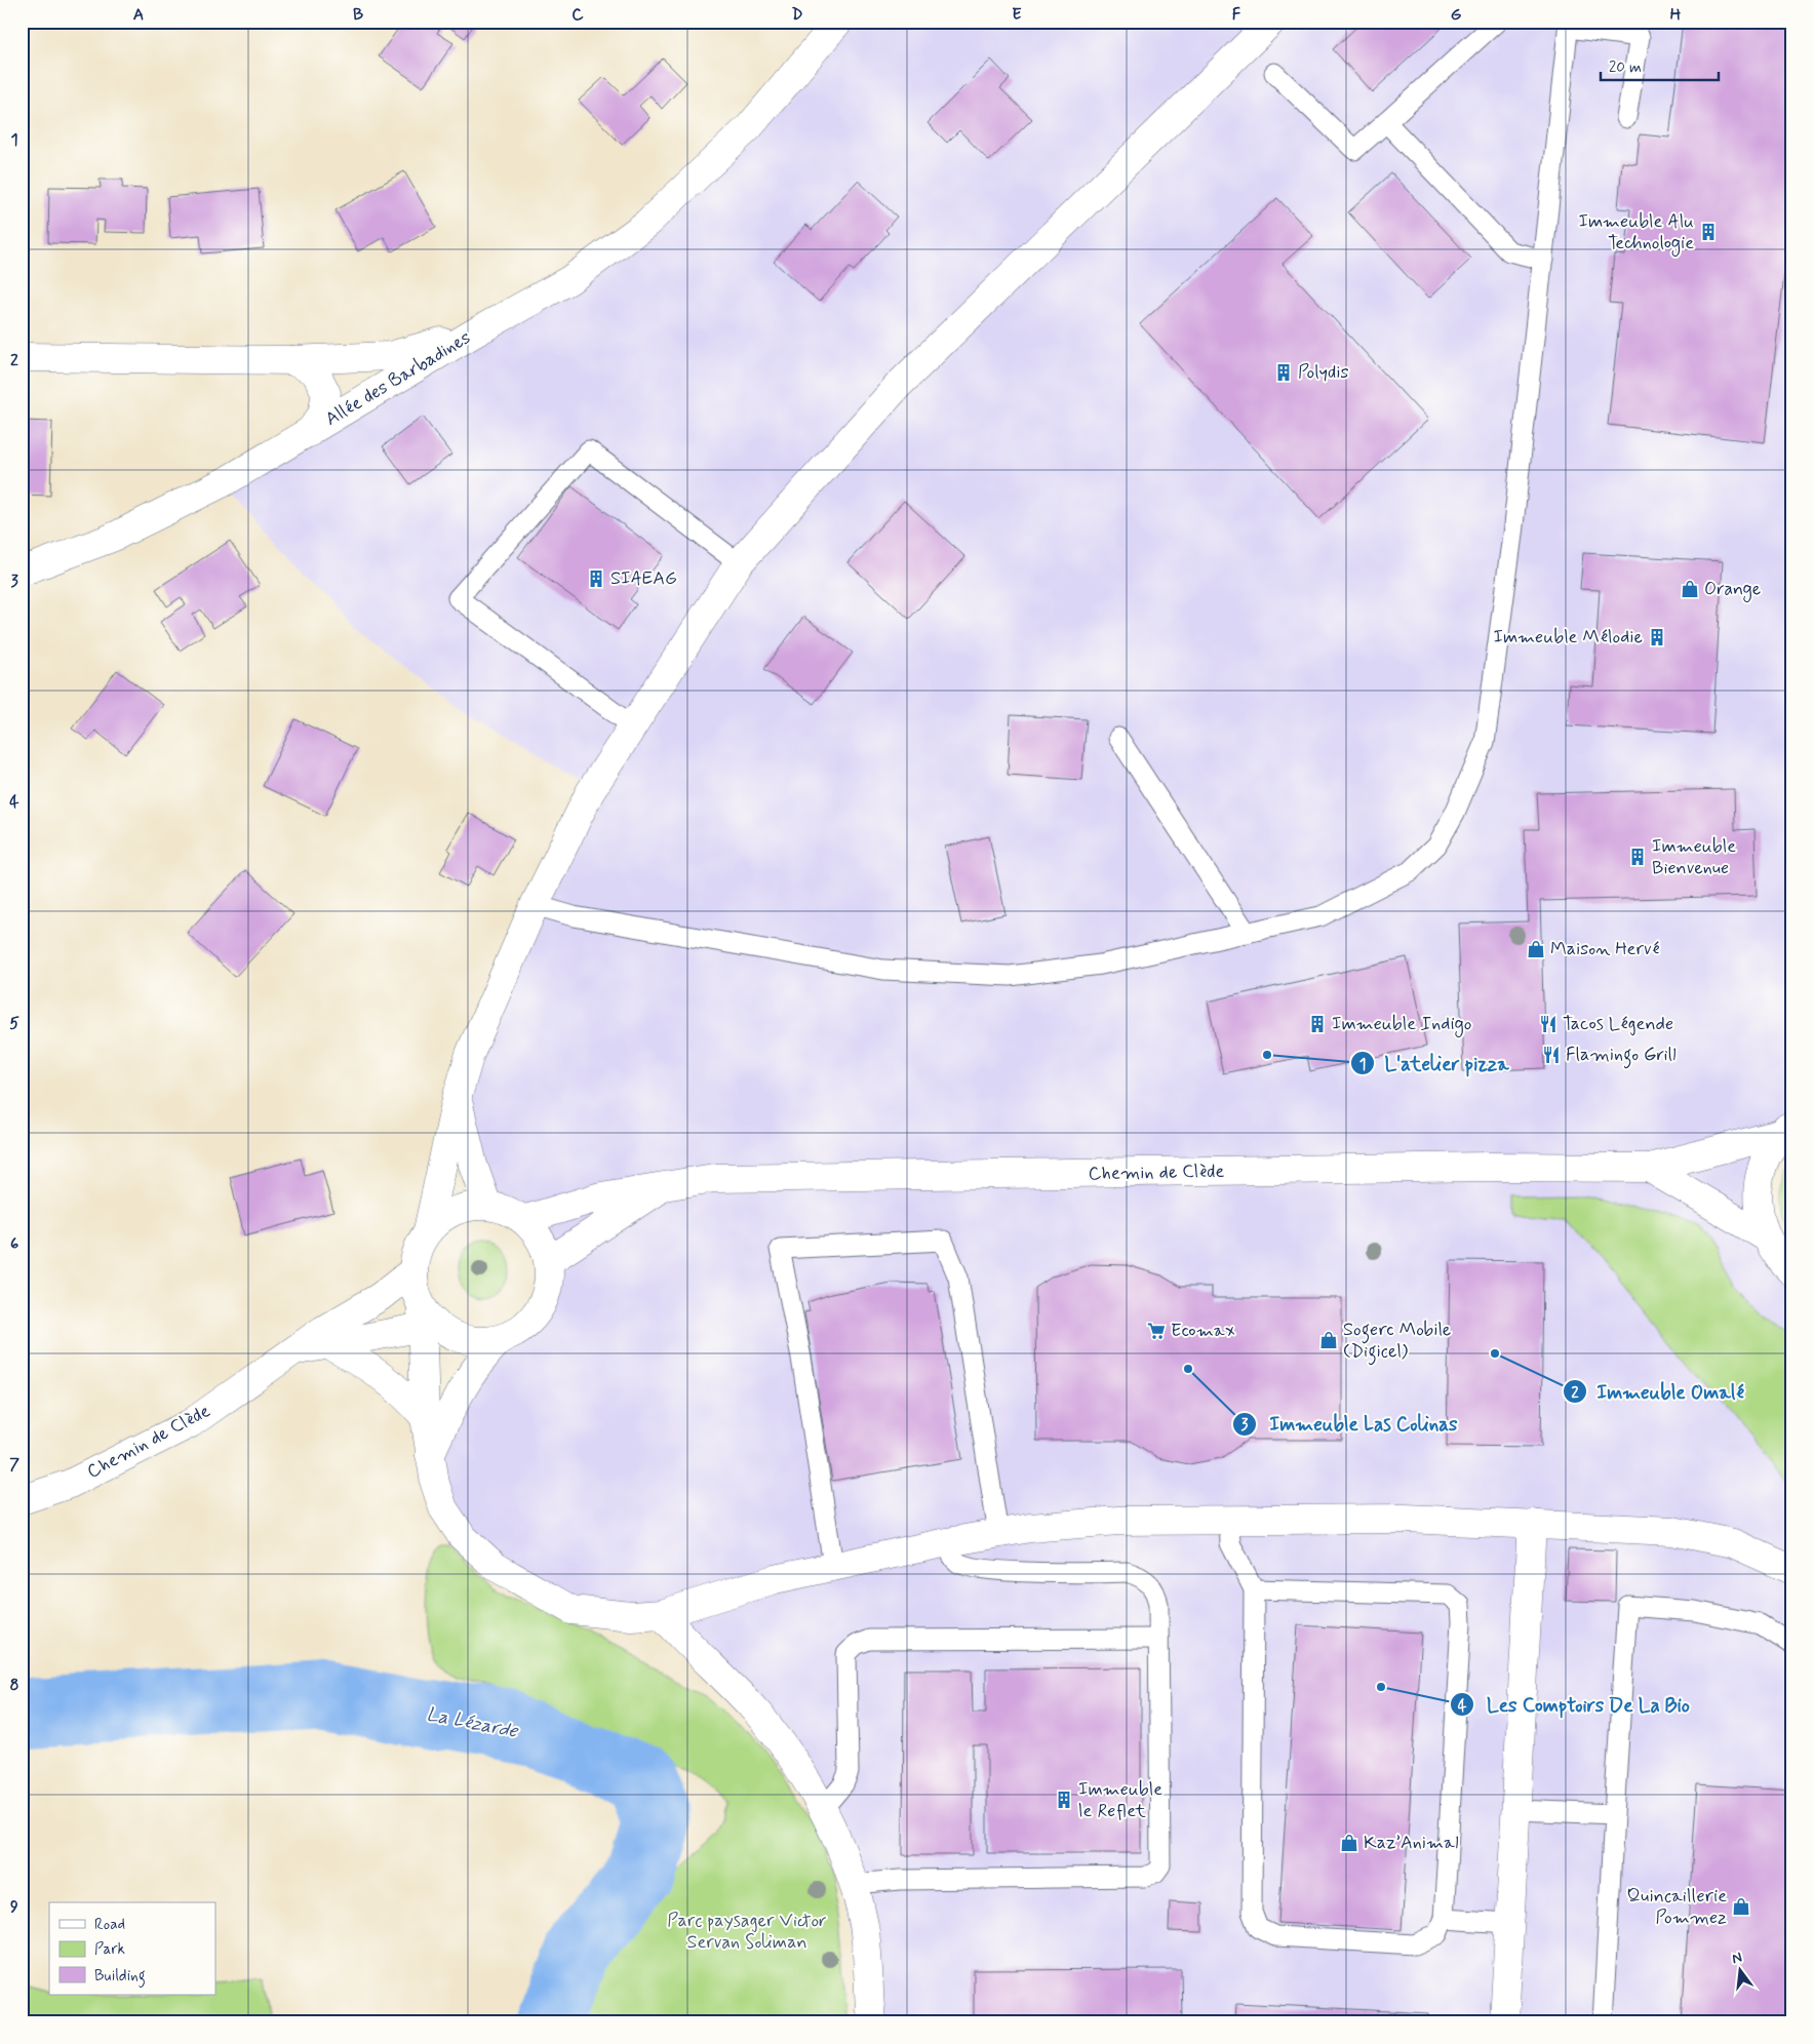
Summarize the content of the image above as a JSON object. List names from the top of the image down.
{
  "streets": {
    "street": ["Allée des Barbadines", "Chemin de Clède"]
  },
  "water": ["La Lézarde"],
  "parks": ["Parc paysager Victor Servan Soliman"],
  "places": {
    "building": [
      "Immeuble Alu Technologie",
      "Polydis",
      "SIAEAG",
      "Immeuble Mélodie",
      "Immeuble Bienvenue",
      "Immeuble Indigo",
      "Immeuble le Reflet"
    ],
    "shop": [
      "Orange",
      "Maison Hervé",
      "Sogerc Mobile (Digicel)",
      "Kaz’Animal",
      "Quincaillerie Pommez"
    ],
    "restaurant": ["Tacos Légende", "Flamingo Grill"],
    "other": [
      "L'atelier pizza",
      "Immeuble Omalé",
      "Immeuble Las Colinas",
      "Les Comptoirs De La Bio"
    ],
    "supermarket": ["Ecomax"]
  },
  "legend": ["Road", "Park", "Building"],
  "scale_bar": "20 m",
  "north": "top",
  "grid": {
    "columns": [
      "A",
      "B",
      "C",
      "D",
      "E",
      "F",
      "G",
      "H"
    ],
    "rows": [
      "1",
      "2",
      "3",
      "4",
      "5",
      "6",
      "7",
      "8",
      "9"
    ]
  }
}
